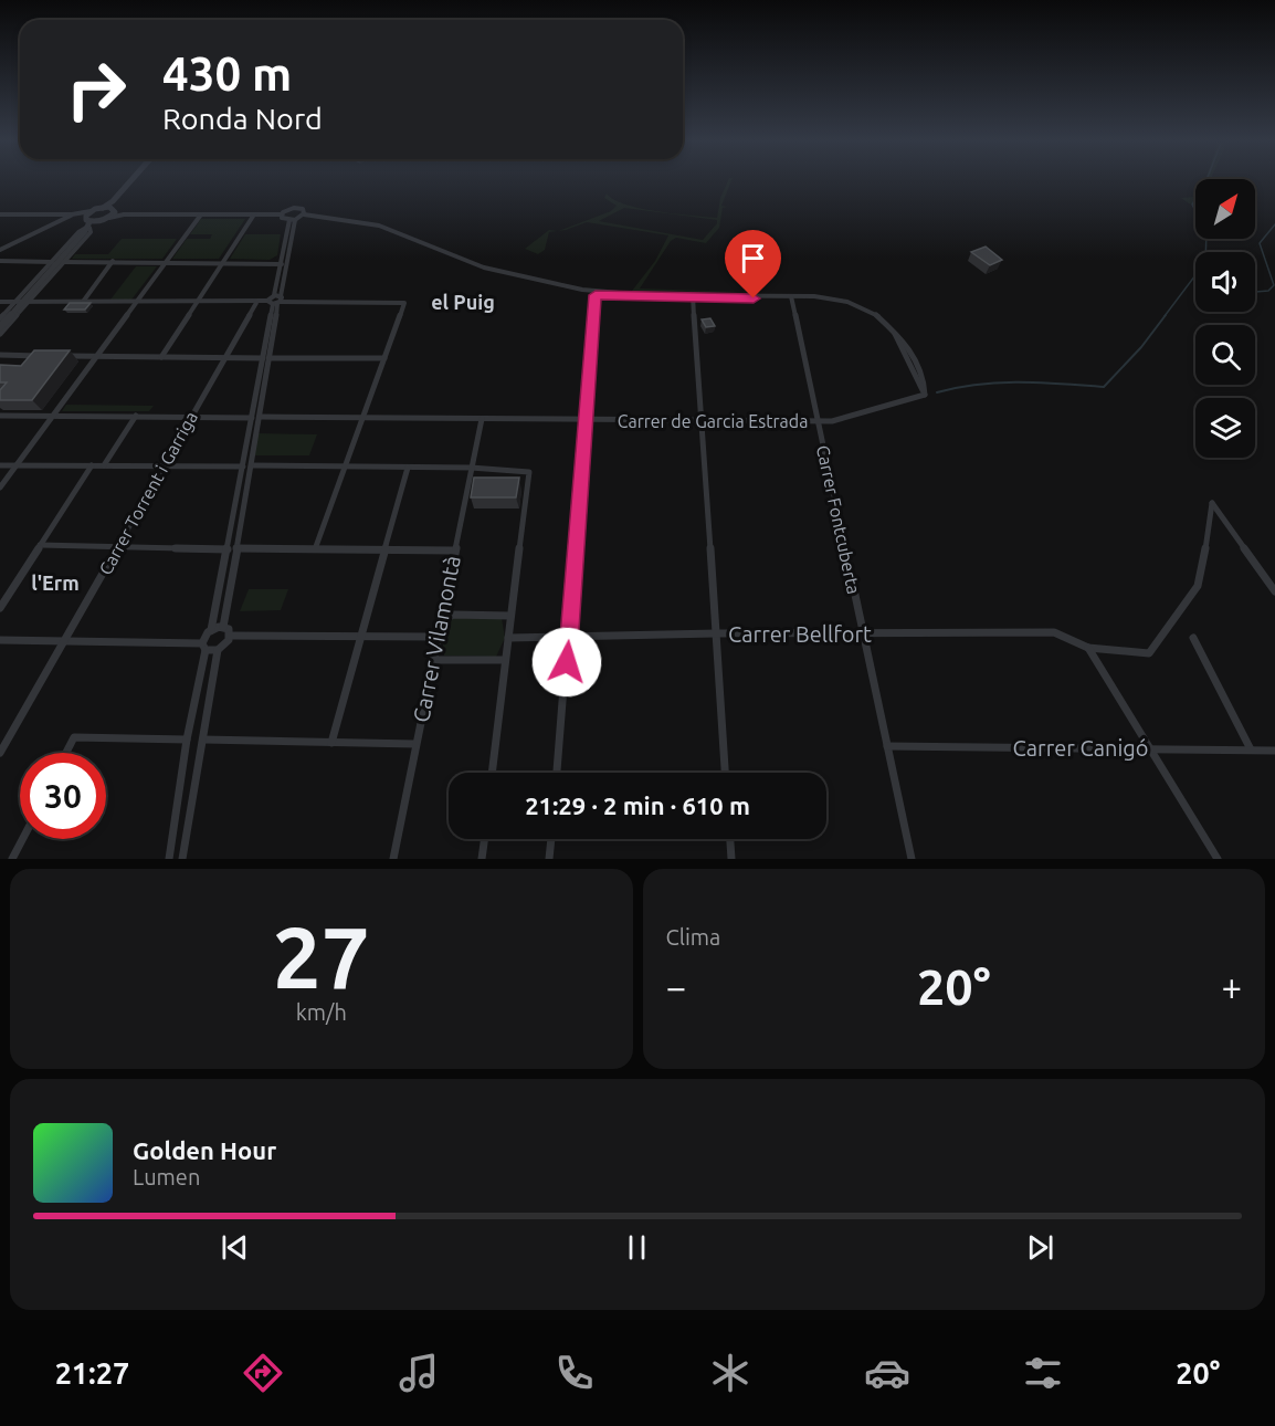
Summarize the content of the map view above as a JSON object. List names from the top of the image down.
{
  "streets": {
    "street": [
      "Carrer de Garcia Estrada",
      "Carrer Torrent i Garriga",
      "Carrer Fontcuberta",
      "Carrer Bellfort",
      "Carrer Vilamontà",
      "Carrer Canigó"
    ]
  },
  "crossings": [
    ["Carrer de Garcia Estrada", "Carrer Torrent i Garriga"],
    ["Carrer de Garcia Estrada", "Carrer Fontcuberta"],
    ["Carrer de Garcia Estrada", "Carrer Vilamontà"],
    ["Carrer Fontcuberta", "Carrer Bellfort"],
    ["Carrer Fontcuberta", "Carrer Canigó"]
  ],
  "districts": ["el Puig", "l'Erm"],
  "north": "top right",
  "page": {
    "turn": ["430 m", "Ronda Nord"],
    "limit": "30",
    "trip": "21:29 · 2 min · 610 m",
    "tile": [
      ["27", "km/h"],
      "Clima"
    ],
    "heat": ["−", "20°", "+"],
    "song": ["Golden Hour", "Lumen"],
    "tabs": ["21:27", "20°"]
  }
}
